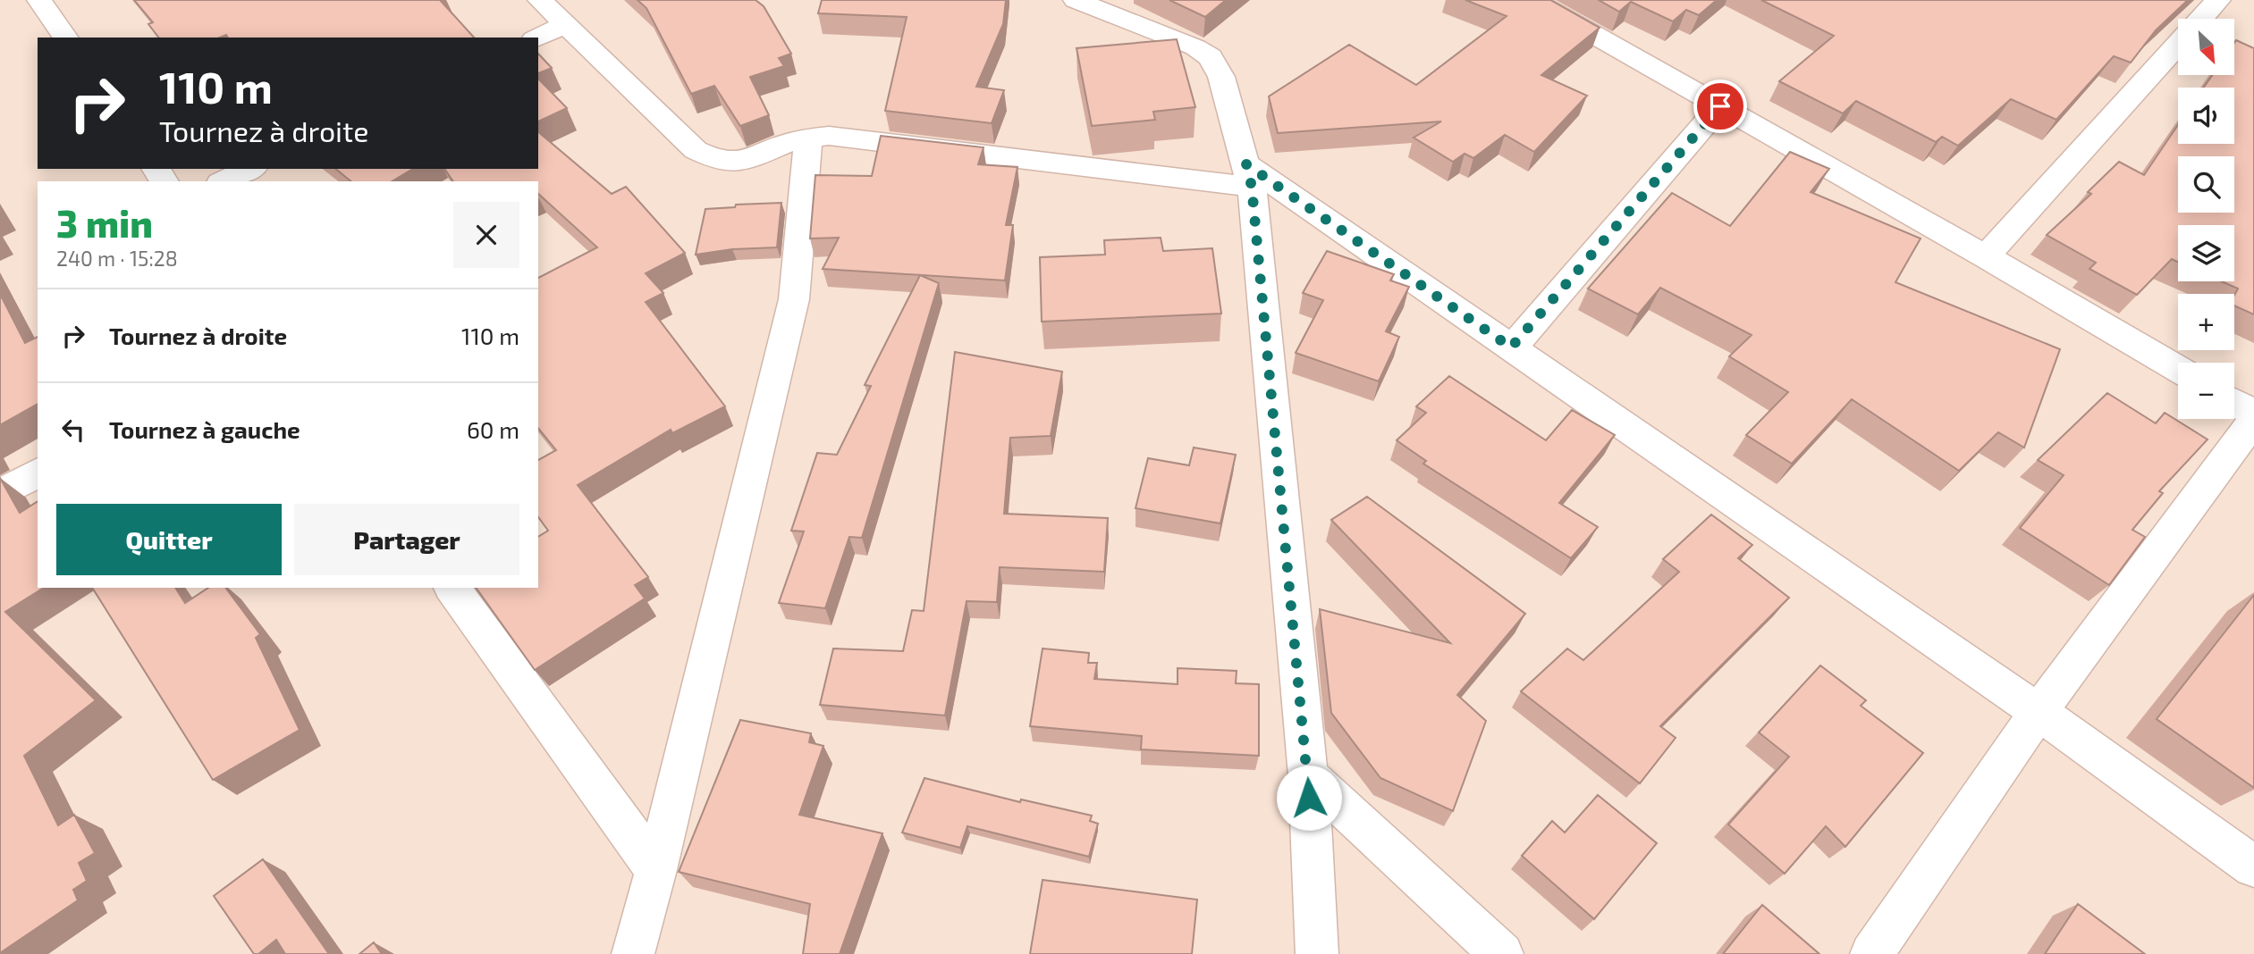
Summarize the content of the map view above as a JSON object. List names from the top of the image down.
{
  "north": "bottom right",
  "page": {
    "map_buttons": ["+", "−"],
    "turn": ["110 m", "Tournez à droite"],
    "heading": ["3 min", "240 m · 15:28"],
    "list": [
      {
        "name": "Tournez à droite",
        "value": "110 m"
      },
      {
        "name": "Tournez à gauche",
        "value": "60 m"
      }
    ],
    "buttons": ["Quitter", "Partager"]
  }
}
